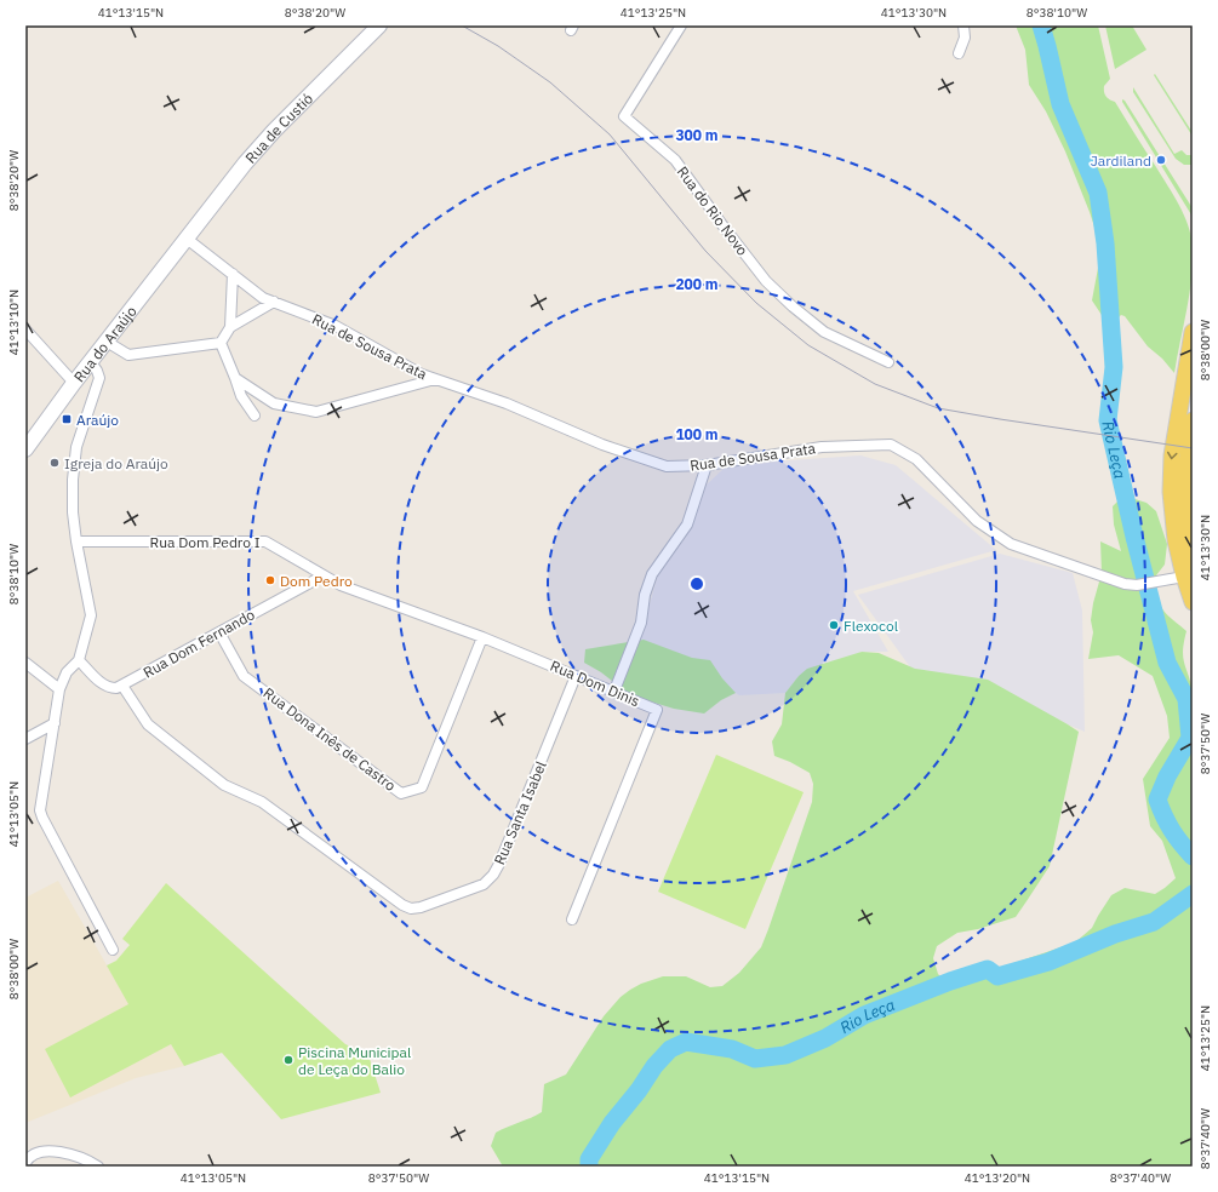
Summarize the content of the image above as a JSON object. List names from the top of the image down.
{
  "streets": {
    "main road": ["Rua de Custió", "Rua do Araújo"],
    "street": [
      "Rua do Rio Novo",
      "Rua de Sousa Prata",
      "Rua Dom Pedro I",
      "Rua Dom Fernando",
      "Rua Dom Dinis",
      "Rua Dona Inês de Castro",
      "Rua Santa Isabel"
    ]
  },
  "crossings": [
    ["Rua de Custió", "Rua do Araújo"],
    ["Rua de Custió", "Rua de Sousa Prata"],
    ["Rua do Araújo", "Rua de Sousa Prata"],
    ["Rua Dom Pedro I", "Rua Dom Fernando"],
    ["Rua Dom Pedro I", "Rua Dom Dinis"],
    ["Rua Dom Fernando", "Rua Dom Dinis"],
    ["Rua Dom Fernando", "Rua Dona Inês de Castro"],
    ["Rua Dom Fernando", "Rua Santa Isabel"],
    ["Rua Dom Dinis", "Rua Dona Inês de Castro"],
    ["Rua Dom Dinis", "Rua Santa Isabel"]
  ],
  "water": ["Rio Leça"],
  "places": {
    "other": [
      "Jardiland",
      "Igreja do Araújo",
      "Dom Pedro",
      "Flexocol",
      "Piscina Municipal de Leça do Balio"
    ],
    "transit": ["Araújo"]
  },
  "coordinates": [
    "41°13'15\"N",
    "8°38'20\"W",
    "41°13'25\"N",
    "41°13'30\"N",
    "8°38'10\"W",
    "41°13'10\"N",
    "8°38'00\"W",
    "8°37'50\"W",
    "41°13'05\"N",
    "8°37'40\"W",
    "41°13'20\"N"
  ],
  "rings": ["300 m", "200 m", "100 m"]
}
